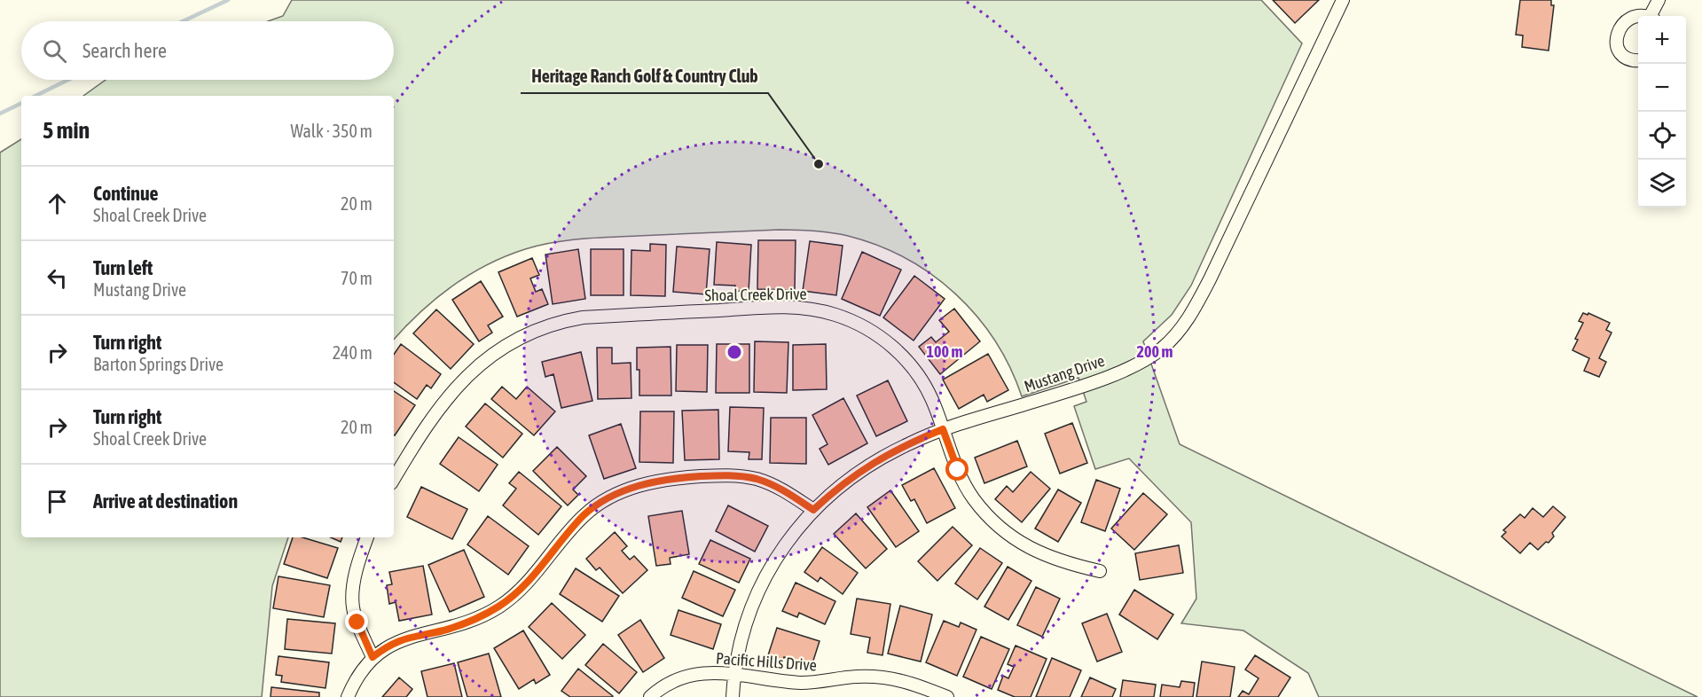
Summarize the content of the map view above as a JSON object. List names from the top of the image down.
{
  "streets": {
    "street": ["Shoal Creek Drive", "Mustang Drive", "Pacific Hills Drive"]
  },
  "crossings": [
    ["Shoal Creek Drive", "Mustang Drive"],
    ["Mustang Drive", "Pacific Hills Drive"]
  ],
  "places": ["Heritage Ranch Golf & Country Club"],
  "page": {
    "map_buttons": ["+", "−"],
    "search": "Search here",
    "heading": ["5 min", "Walk · 350 m"],
    "list": [
      ["Continue", "Shoal Creek Drive", "20 m"],
      ["Turn left", "Mustang Drive", "70 m"],
      ["Turn right", "Barton Springs Drive", "240 m"],
      ["Turn right", "Shoal Creek Drive", "20 m"],
      "Arrive at destination"
    ]
  },
  "rings": ["100 m", "200 m"]
}
